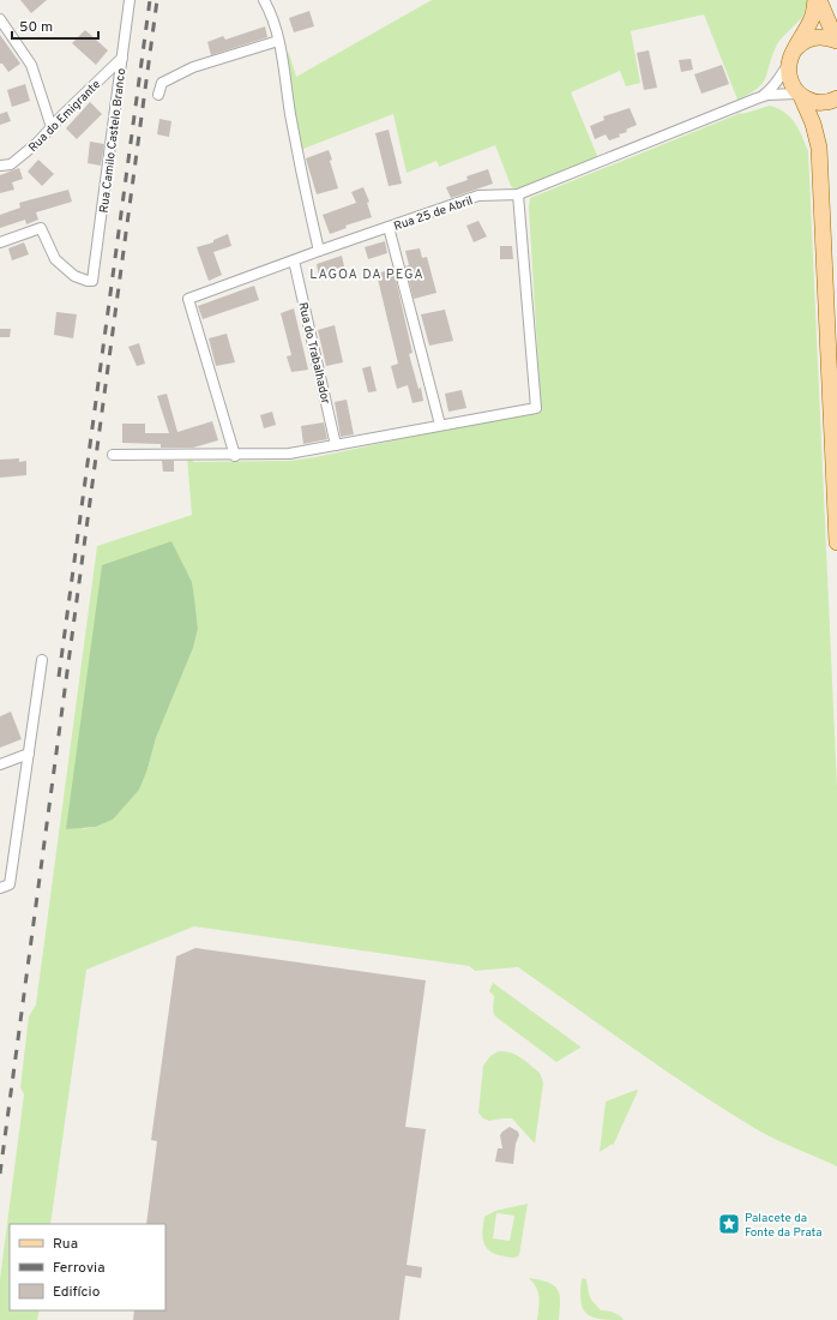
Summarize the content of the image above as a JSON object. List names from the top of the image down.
{
  "streets": {
    "street": [
      "Rua do Emigrante",
      "Rua Camilo Castelo Branco",
      "Rua 25 de Abril",
      "Rua do Trabalhador"
    ]
  },
  "crossings": [
    ["Rua do Emigrante", "Rua Camilo Castelo Branco"],
    ["Rua 25 de Abril", "Rua do Trabalhador"]
  ],
  "districts": ["LAGOA DA PEGA"],
  "places": {
    "place": ["Palacete da Fonte da Prata"]
  },
  "legend": ["Rua", "Ferrovia", "Edifício"],
  "scale_bar": "50 m"
}
